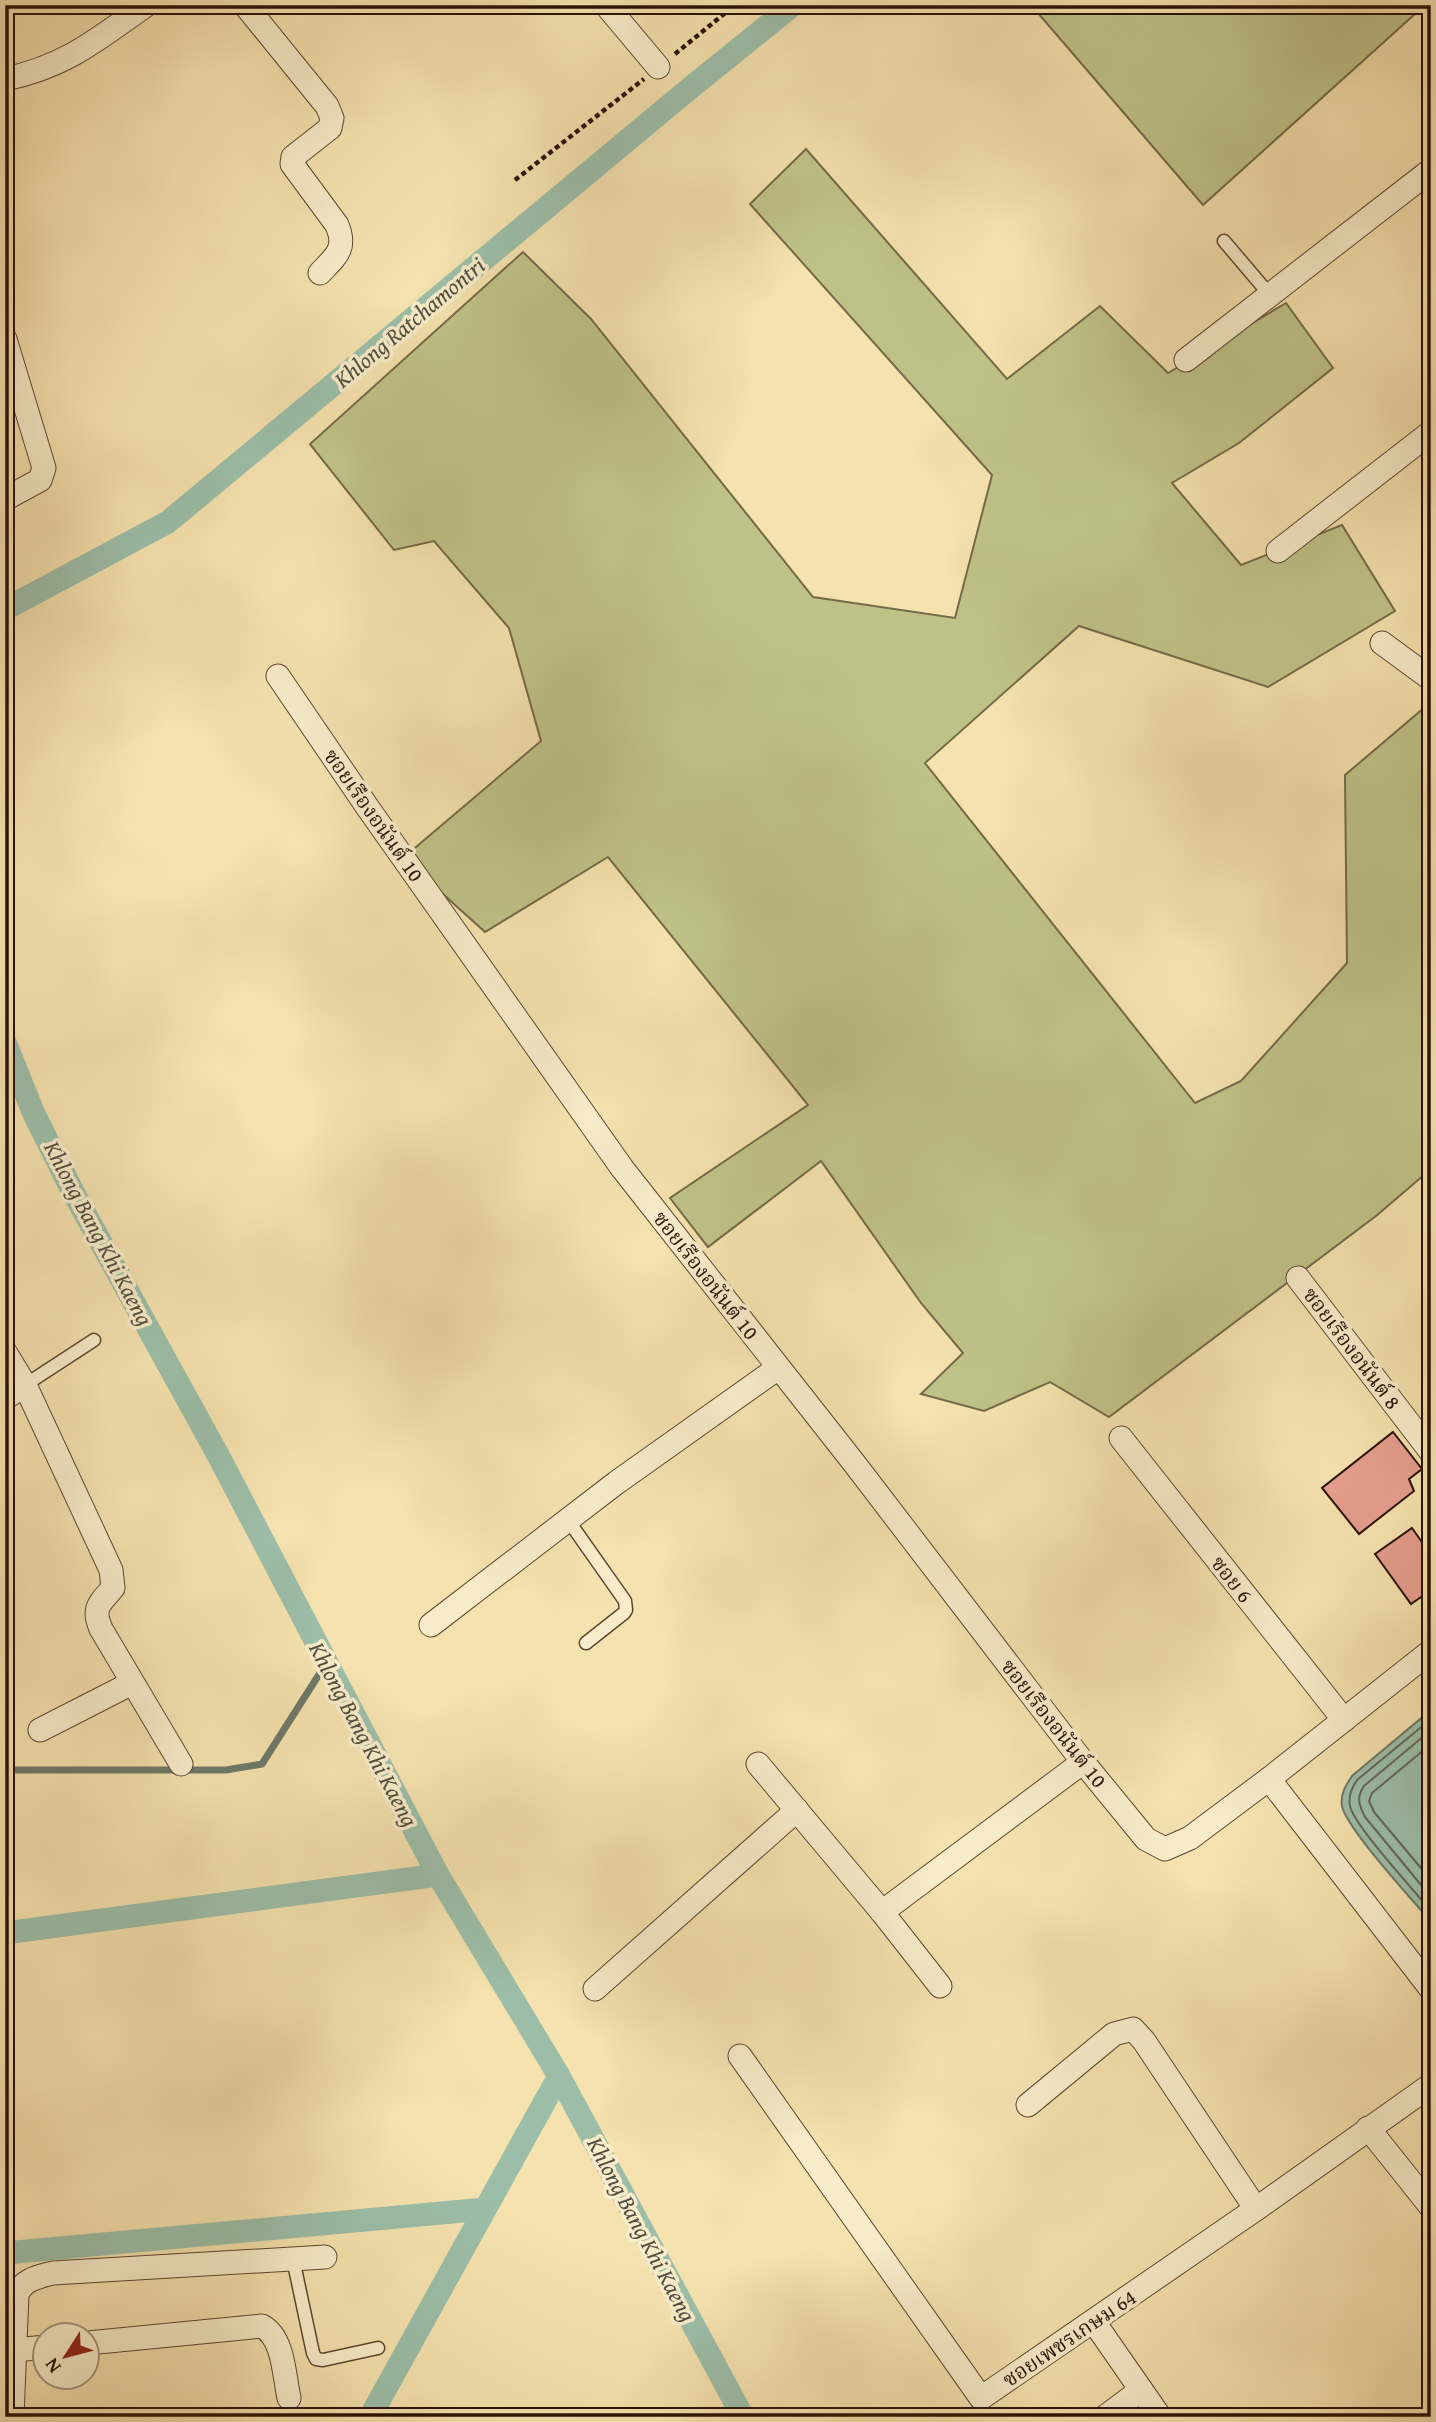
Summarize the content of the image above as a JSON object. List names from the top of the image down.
{
  "streets": {
    "street": [
      "ซอยเรืองอนันต์ 10",
      "ซอยเรืองอนันต์ 8",
      "ซอย 6",
      "ซอยเพชรเกษม 64"
    ]
  },
  "water": ["Khlong Ratchamontri", "Khlong Bang Khi Kaeng"],
  "north": "bottom left"
}
